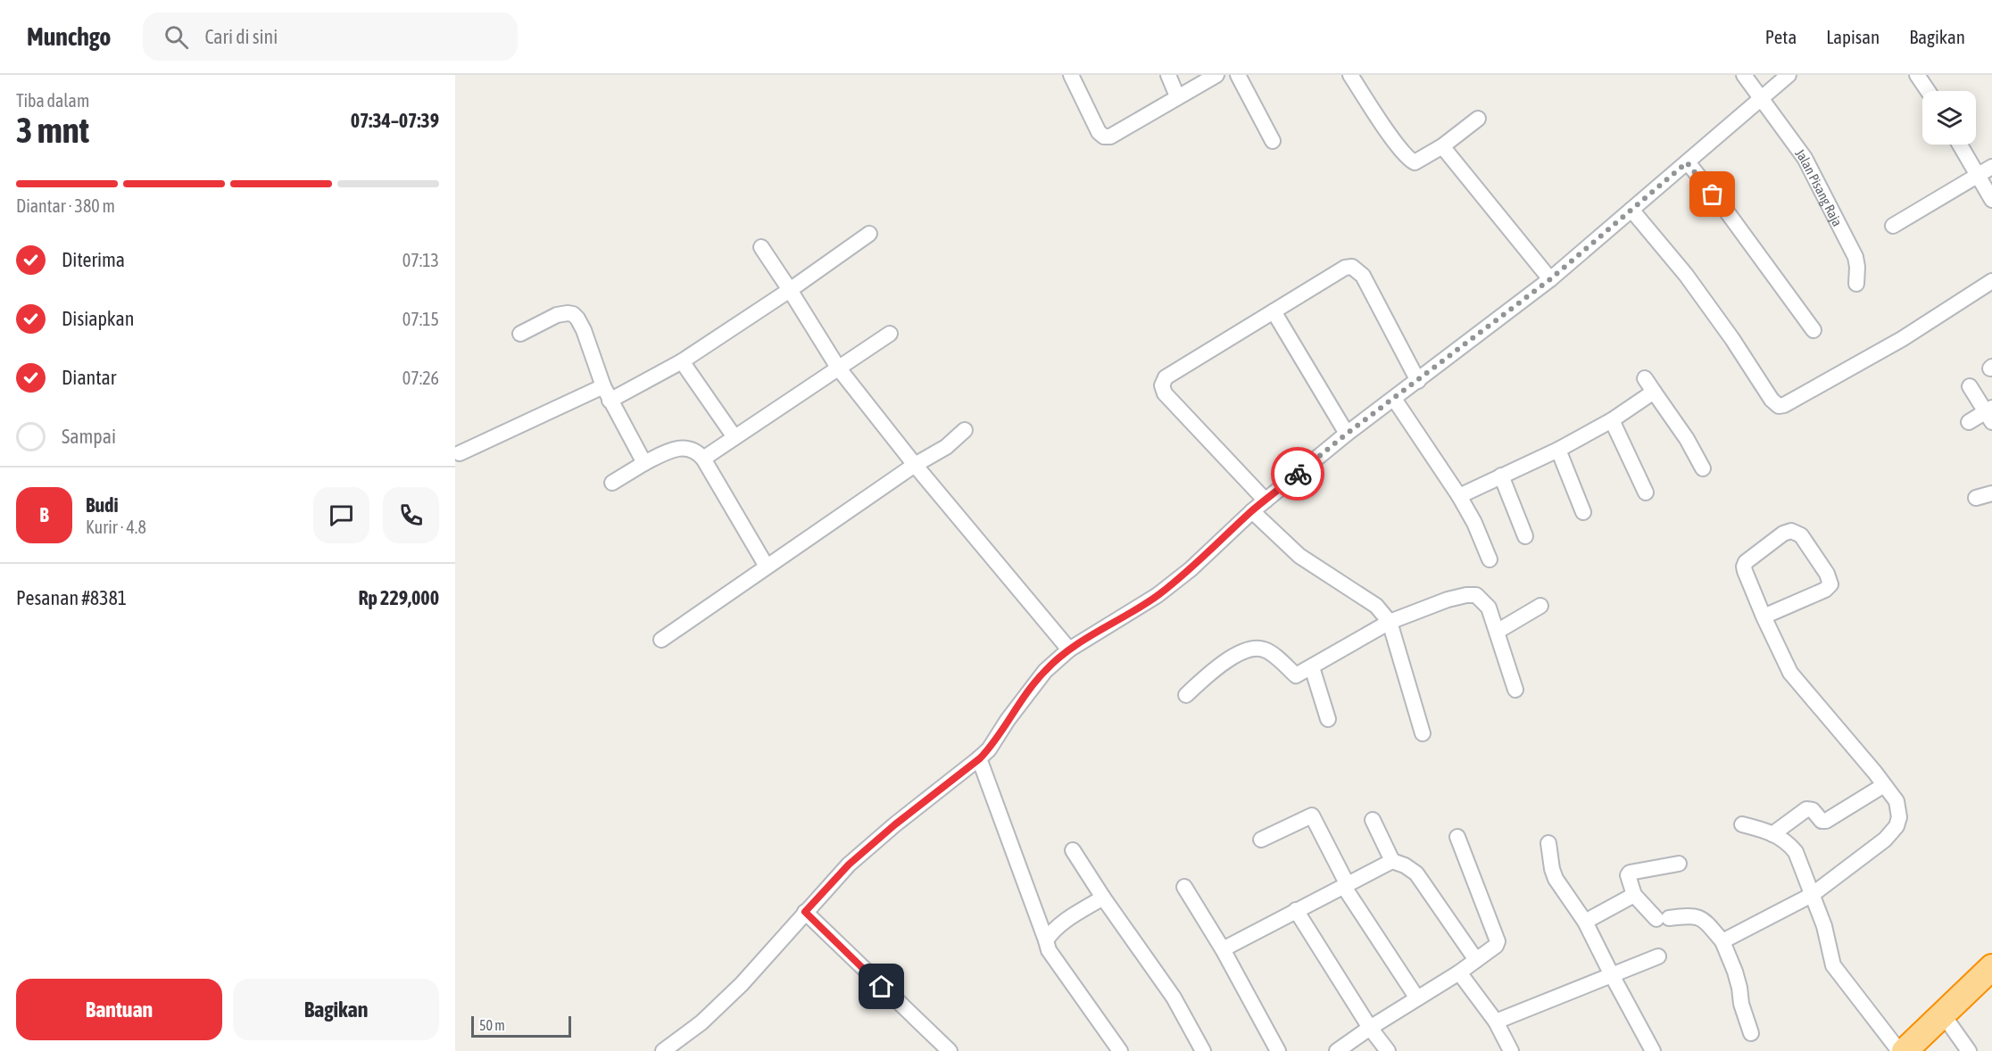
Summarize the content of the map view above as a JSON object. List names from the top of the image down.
{
  "streets": {
    "street": ["Jalan Pisang Raja"]
  },
  "scale_bar": "50 m",
  "page": {
    "header": "Munchgo",
    "search": "Cari di sini",
    "nav": ["Peta", "Lapisan", "Bagikan"],
    "heading": ["3 mnt", "Tiba dalam", "07:34–07:39"],
    "panel": [
      "Budi",
      "Kurir · 4.8",
      "Pesanan #8381",
      "Rp 229,000"
    ],
    "bar": "Diantar · 380 m",
    "list": [
      ["Diterima", "07:13"],
      ["Disiapkan", "07:15"],
      ["Diantar", "07:26"],
      "Sampai"
    ],
    "round": "B",
    "buttons": ["Bantuan", "Bagikan"],
    "scale": "50 m"
  }
}
